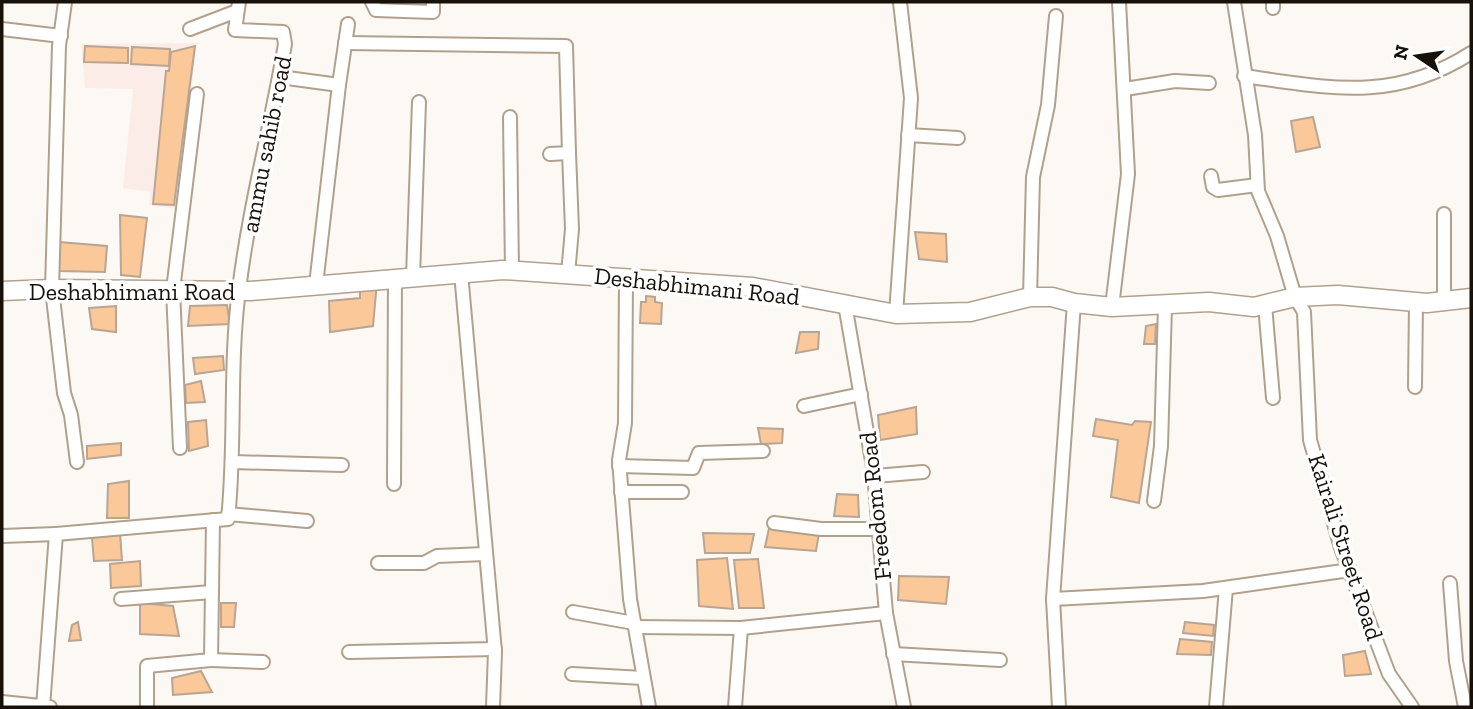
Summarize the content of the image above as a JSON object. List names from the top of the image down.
{
  "streets": {
    "street": [
      "ammu sahib road",
      "Deshabhimani Road",
      "Freedom Road",
      "Kairali Street Road"
    ]
  },
  "crossings": [
    ["ammu sahib road", "Deshabhimani Road"],
    ["Deshabhimani Road", "Freedom Road"],
    ["Deshabhimani Road", "Kairali Street Road"]
  ],
  "north": "left"
}
